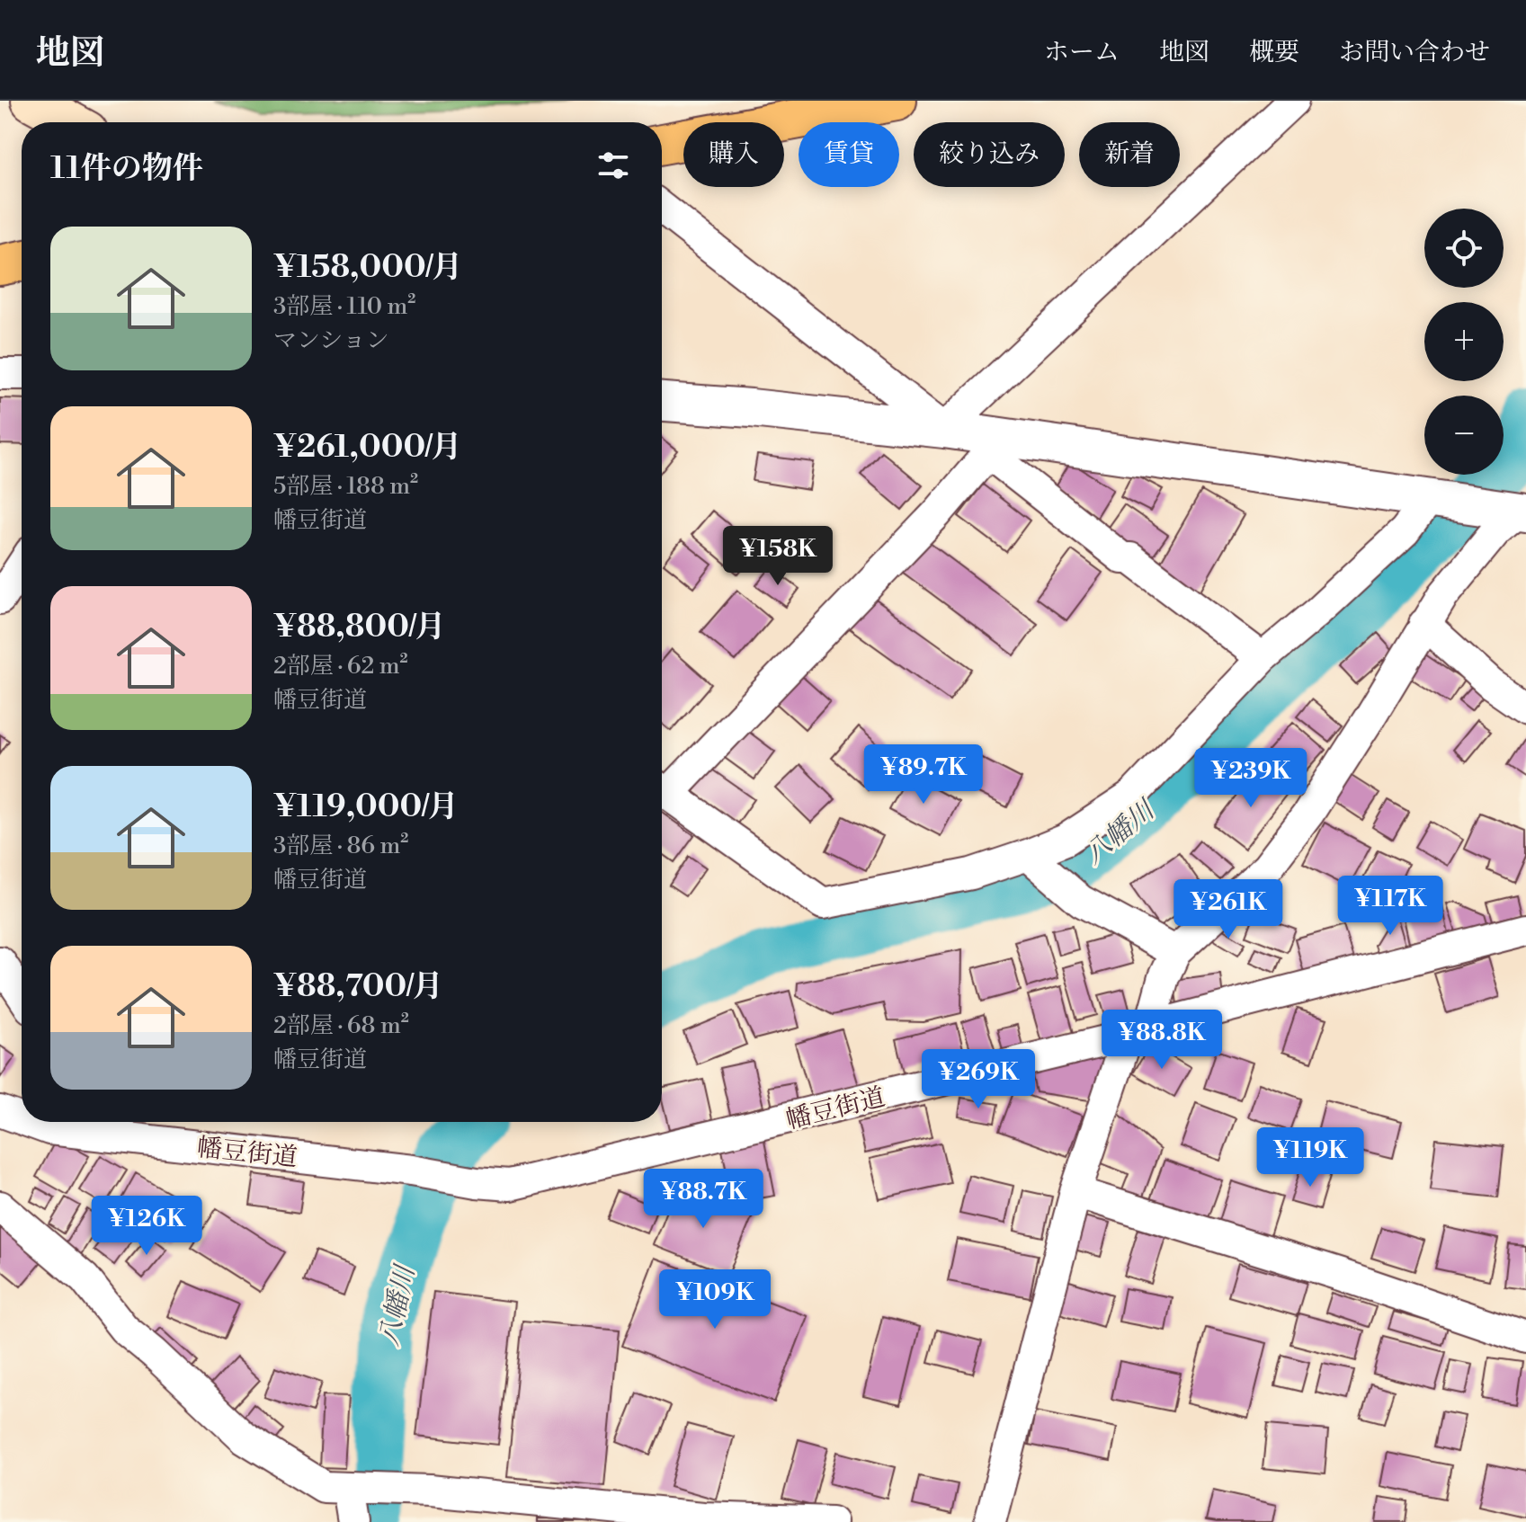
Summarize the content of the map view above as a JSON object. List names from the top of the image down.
{
  "streets": {
    "street": ["幡豆街道"]
  },
  "water": ["八幡川"],
  "page": {
    "header": "地図",
    "nav": [
      "ホーム",
      "地図",
      "概要",
      "お問い合わせ"
    ],
    "chip": [
      "購入",
      "賃貸",
      "絞り込み",
      "新着"
    ],
    "heading": "11件の物件",
    "map_buttons": ["+", "−"],
    "list": [
      {
        "name": "¥158,000/月",
        "note": "3部屋 · 110 m² · マンション"
      },
      {
        "name": "¥261,000/月",
        "note": "5部屋 · 188 m² · 幡豆街道"
      },
      {
        "name": "¥88,800/月",
        "note": "2部屋 · 62 m² · 幡豆街道"
      },
      {
        "name": "¥119,000/月",
        "note": "3部屋 · 86 m² · 幡豆街道"
      },
      {
        "name": "¥88,700/月",
        "note": "2部屋 · 68 m² · 幡豆街道"
      }
    ],
    "price": [
      "¥158K",
      "¥89.7K",
      "¥239K",
      "¥117K",
      "¥261K",
      "¥88.8K",
      "¥269K",
      "¥119K",
      "¥88.7K",
      "¥126K",
      "¥109K"
    ]
  }
}
